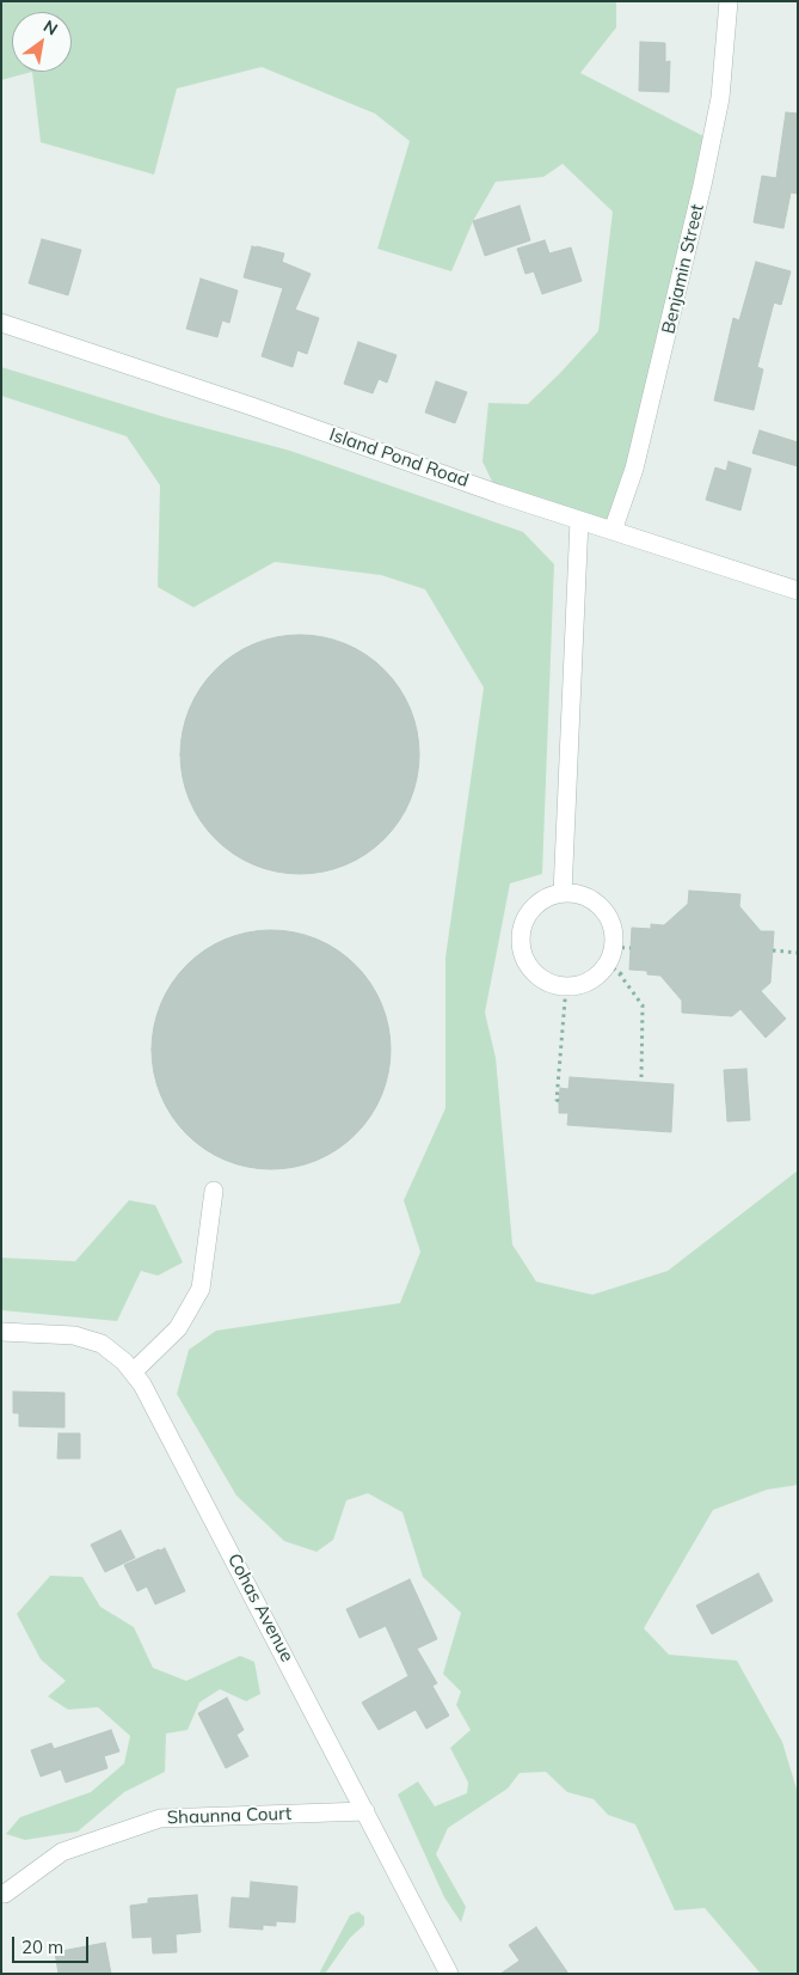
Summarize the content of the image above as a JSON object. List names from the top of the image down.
{
  "streets": {
    "street": [
      "Benjamin Street",
      "Island Pond Road",
      "Cohas Avenue",
      "Shaunna Court"
    ]
  },
  "crossings": [
    ["Benjamin Street", "Island Pond Road"],
    ["Cohas Avenue", "Shaunna Court"]
  ],
  "scale_bar": "20 m",
  "north": "top right"
}
